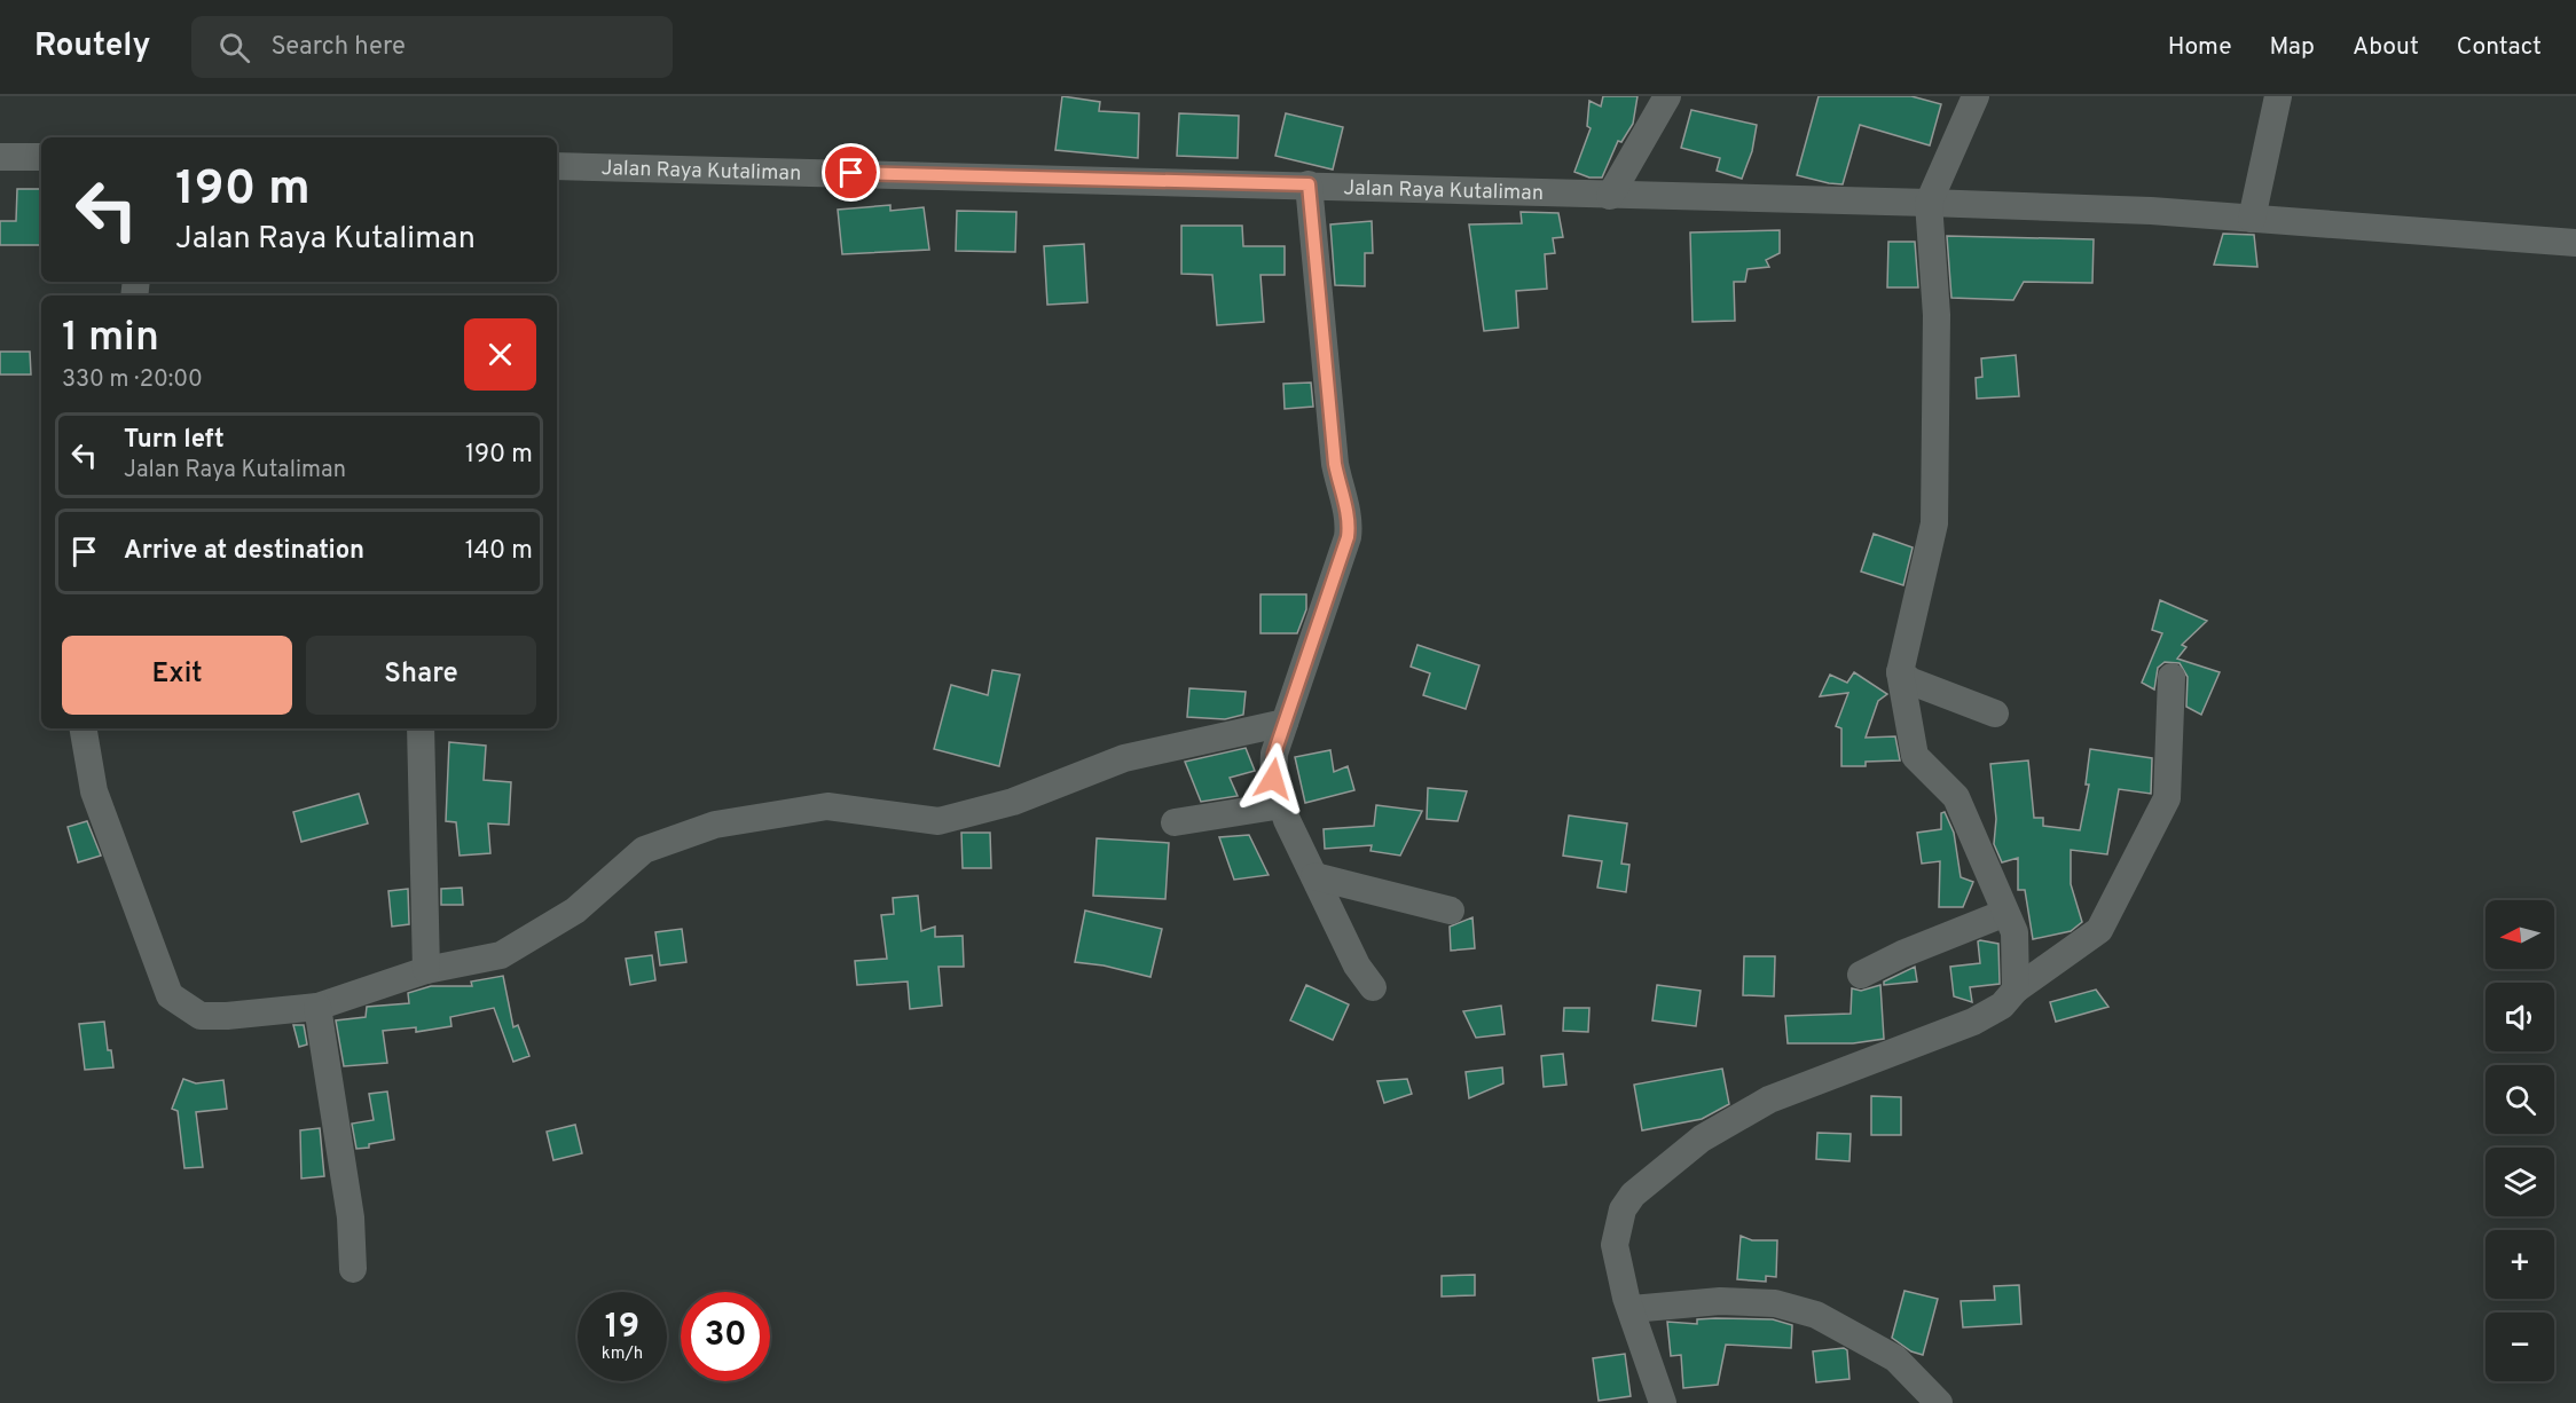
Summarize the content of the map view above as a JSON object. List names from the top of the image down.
{
  "streets": {
    "street": ["Jalan Raya Kutaliman"]
  },
  "north": "left",
  "page": {
    "header": "Routely",
    "search": "Search here",
    "nav": [
      "Home",
      "Map",
      "About",
      "Contact"
    ],
    "turn": ["190 m", "Jalan Raya Kutaliman"],
    "heading": ["1 min", "330 m · 20:00"],
    "list": [
      {
        "name": "Turn left",
        "note": "Jalan Raya Kutaliman",
        "value": "190 m"
      },
      {
        "name": "Arrive at destination",
        "value": "140 m"
      }
    ],
    "buttons": ["Exit", "Share"],
    "map_buttons": ["+", "−"],
    "speed": "19 km/h",
    "limit": "30"
  }
}
